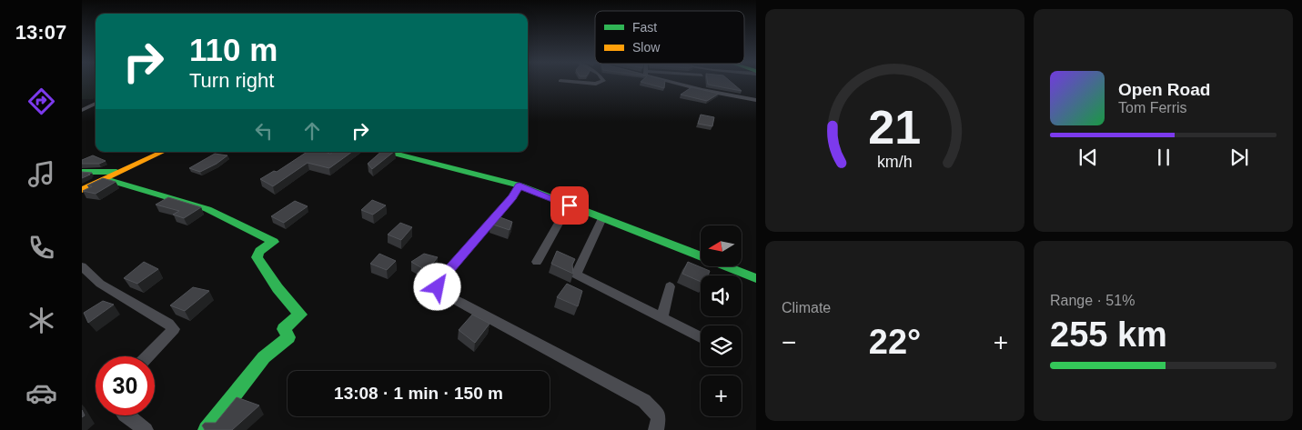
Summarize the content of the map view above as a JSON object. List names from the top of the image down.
{
  "legend": ["Fast", "Slow"],
  "north": "left",
  "page": {
    "tabs": "13:07",
    "turn": ["110 m", "Turn right"],
    "song": ["Open Road", "Tom Ferris"],
    "map_buttons": "+",
    "tile": [
      "Climate",
      ["Range · 51%", "255 km"]
    ],
    "heat": ["−", "22°", "+"],
    "limit": "30",
    "trip": "13:08 · 1 min · 150 m",
    "gauge": ["21", "km/h"]
  }
}
